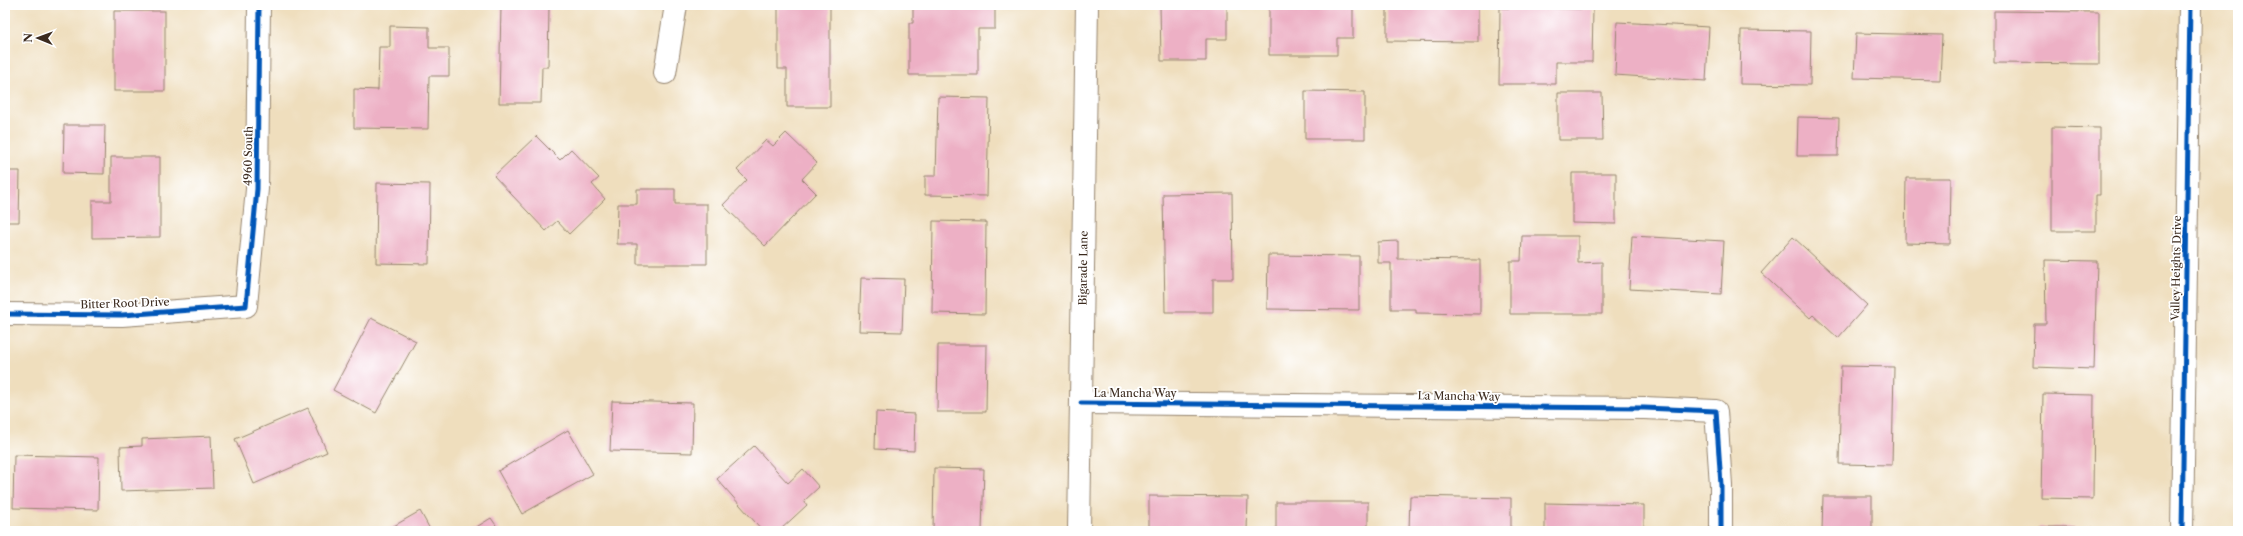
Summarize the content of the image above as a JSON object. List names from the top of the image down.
{
  "streets": {
    "street": [
      "4960 South",
      "Bigarade Lane",
      "Valley Heights Drive",
      "Bitter Root Drive",
      "La Mancha Way"
    ]
  },
  "crossings": [
    ["4960 South", "Bitter Root Drive"],
    ["Bigarade Lane", "La Mancha Way"]
  ],
  "north": "left"
}
